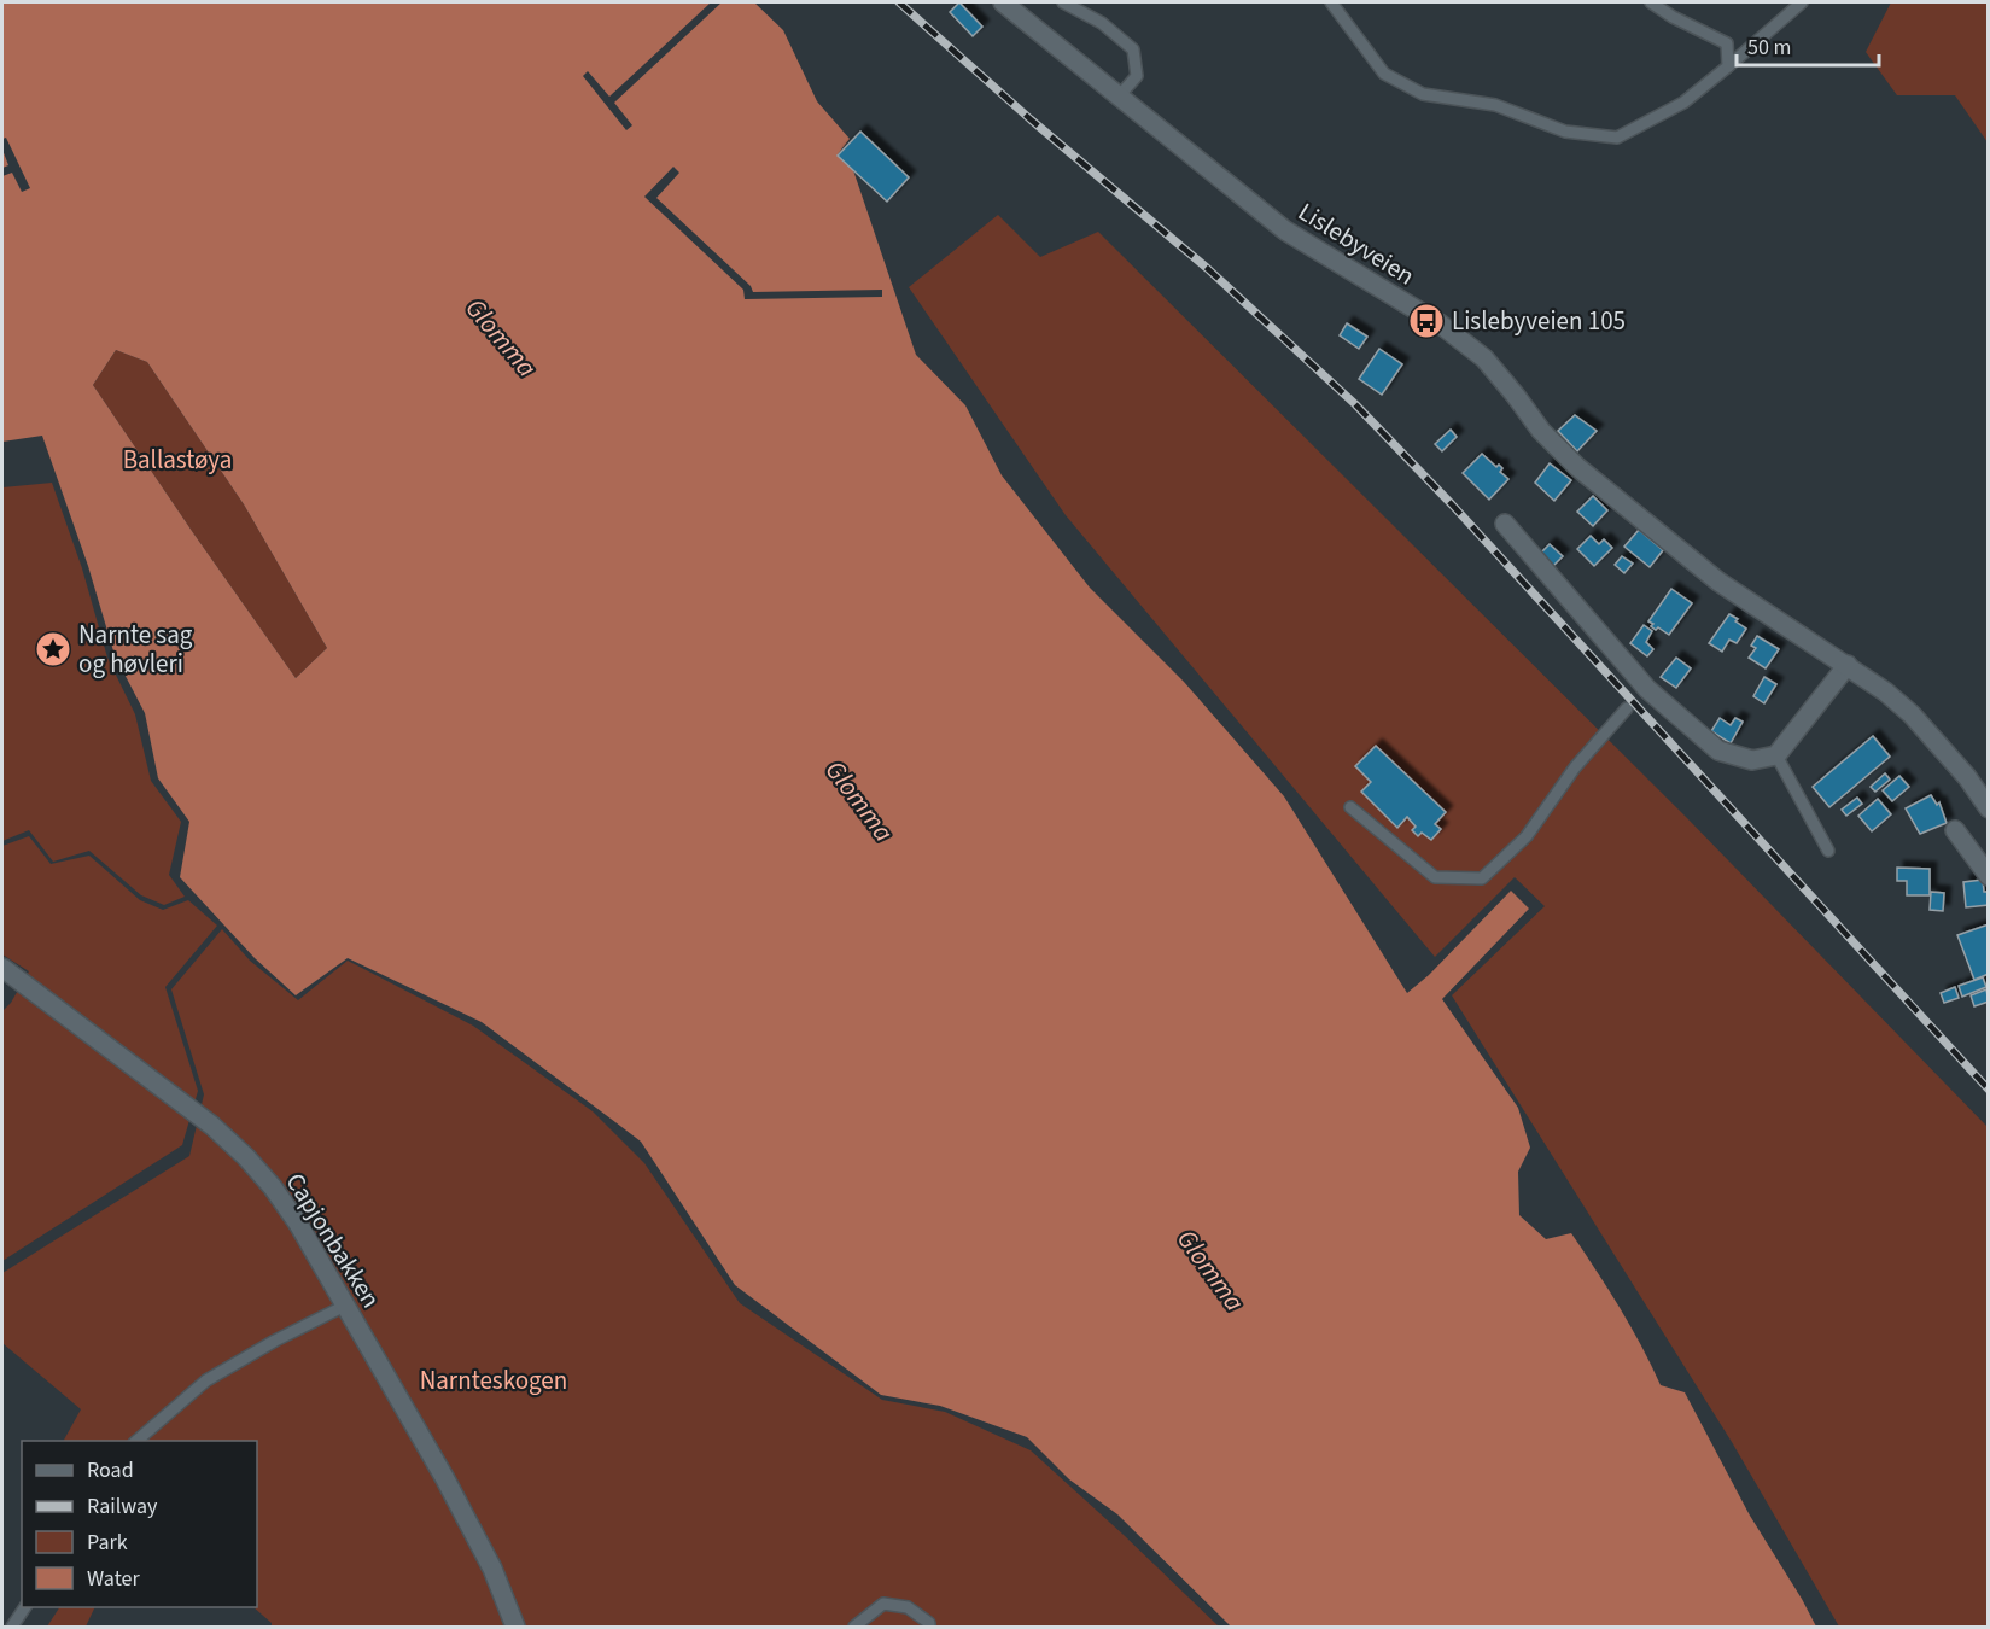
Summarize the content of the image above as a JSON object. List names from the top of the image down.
{
  "streets": {
    "street": ["Lislebyveien", "Capjonbakken"]
  },
  "water": ["Glomma"],
  "parks": ["Ballastøya", "Narnteskogen"],
  "places": {
    "bus stop": ["Lislebyveien 105"],
    "place": ["Narnte sag og høvleri"]
  },
  "legend": [
    "Road",
    "Railway",
    "Park",
    "Water"
  ],
  "scale_bar": "50 m"
}
